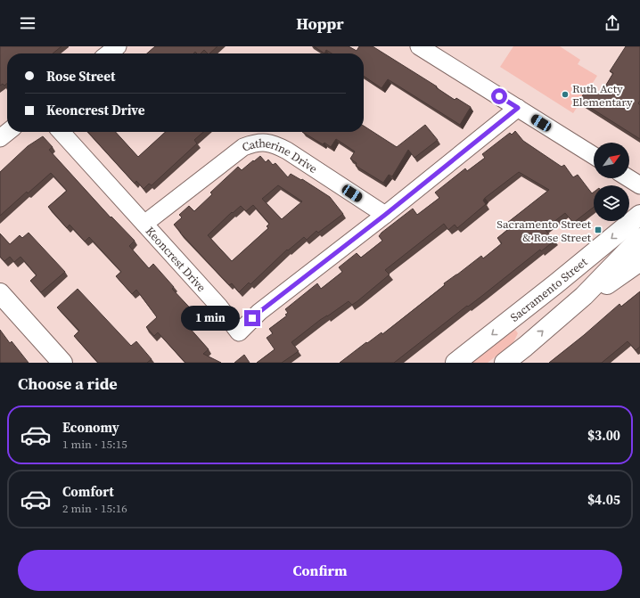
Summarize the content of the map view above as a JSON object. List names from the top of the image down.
{
  "streets": {
    "street": ["Catherine Drive", "Keoncrest Drive", "Sacramento Street"]
  },
  "crossings": [
    ["Catherine Drive", "Keoncrest Drive"]
  ],
  "places": {
    "other": ["Ruth Acty Elementary"],
    "transit": ["Sacramento Street & Rose Street"]
  },
  "north": "top right",
  "page": {
    "header": "Hoppr",
    "banner": ["Rose Street", "Keoncrest Drive"],
    "bubble": "1 min",
    "heading": "Choose a ride",
    "list": [
      {
        "name": "Economy",
        "note": "1 min · 15:15",
        "value": "$3.00"
      },
      {
        "name": "Comfort",
        "note": "2 min · 15:16",
        "value": "$4.05"
      }
    ],
    "buttons": "Confirm"
  }
}
